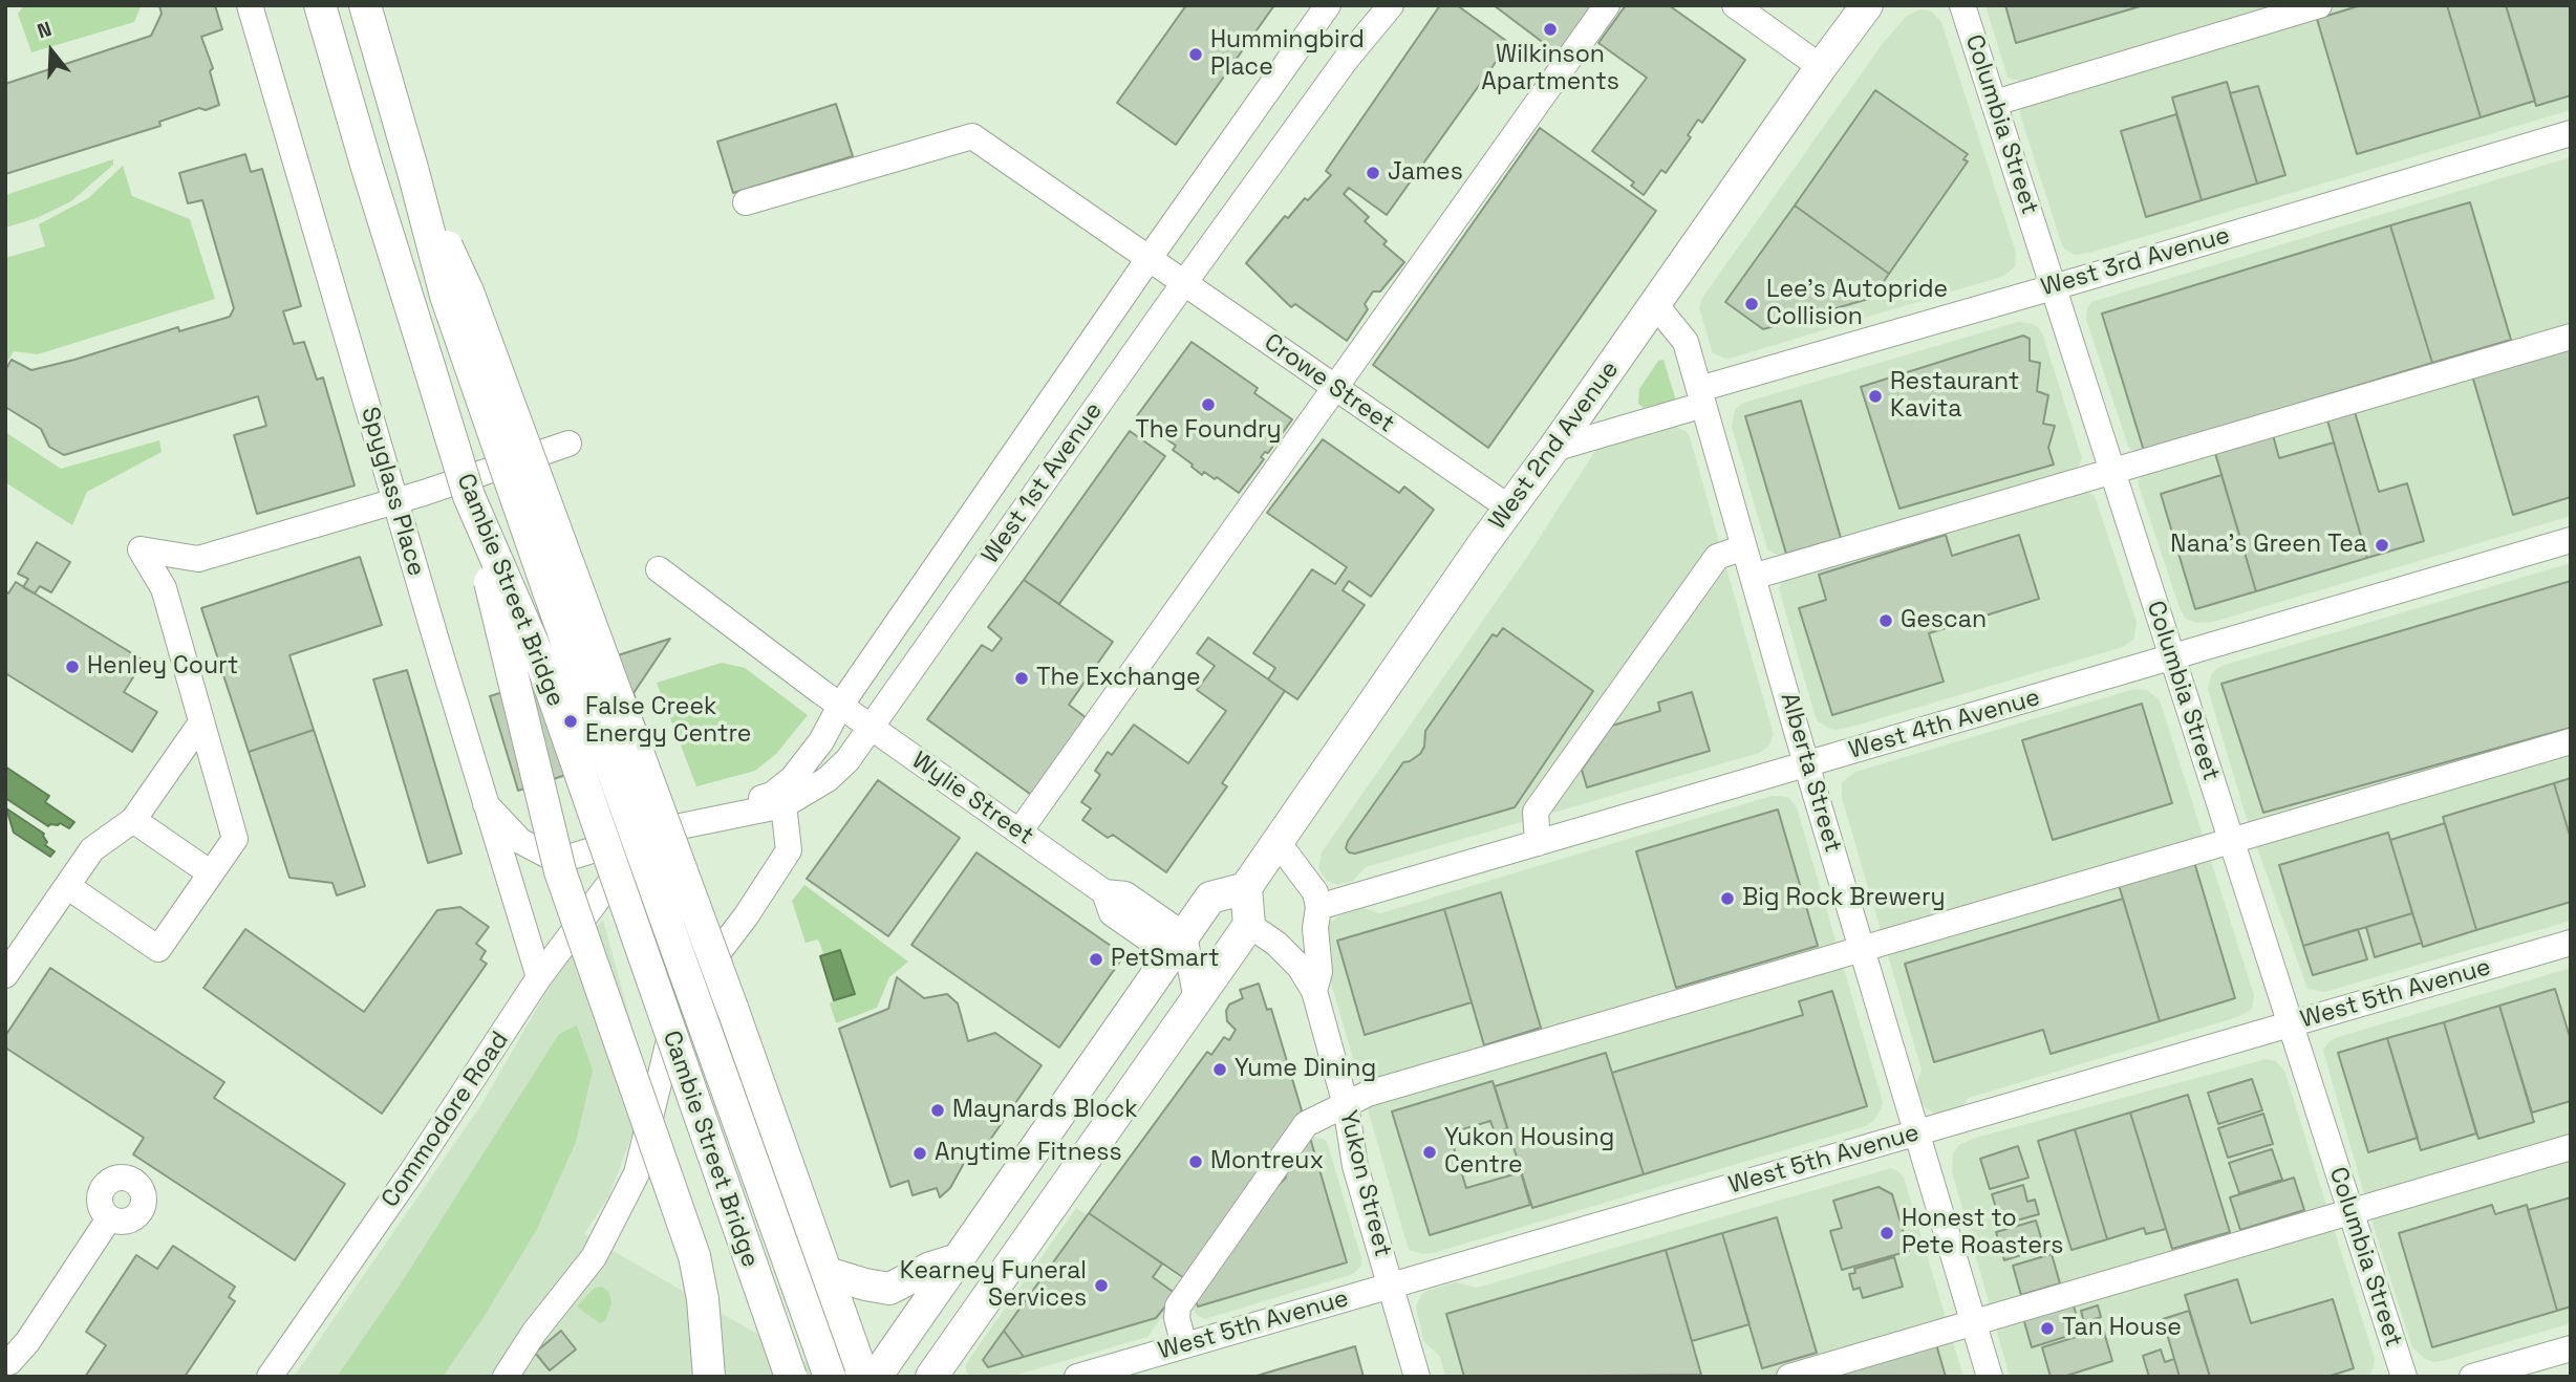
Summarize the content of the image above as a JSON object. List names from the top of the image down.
{
  "streets": {
    "main road": ["West 2nd Avenue", "Cambie Street Bridge"],
    "street": [
      "Columbia Street",
      "West 3rd Avenue",
      "Crowe Street",
      "West 1st Avenue",
      "Spyglass Place",
      "West 4th Avenue",
      "Alberta Street",
      "Wylie Street",
      "West 5th Avenue",
      "Commodore Road",
      "Yukon Street"
    ]
  },
  "crossings": [
    ["Columbia Street", "West 3rd Avenue"],
    ["Columbia Street", "West 4th Avenue"],
    ["Columbia Street", "West 5th Avenue"],
    ["West 3rd Avenue", "West 2nd Avenue"],
    ["West 3rd Avenue", "Alberta Street"],
    ["Crowe Street", "West 2nd Avenue"],
    ["Crowe Street", "West 1st Avenue"],
    ["West 2nd Avenue", "Alberta Street"],
    ["West 2nd Avenue", "Yukon Street"],
    ["West 1st Avenue", "Wylie Street"],
    ["West 1st Avenue", "Commodore Road"],
    ["Spyglass Place", "Commodore Road"],
    ["West 4th Avenue", "Alberta Street"],
    ["West 4th Avenue", "Yukon Street"],
    ["Alberta Street", "West 5th Avenue"],
    ["West 5th Avenue", "Yukon Street"]
  ],
  "places": [
    "Wilkinson Apartments",
    "Hummingbird Place",
    "James",
    "Lee’s Autopride Collision",
    "Restaurant Kavita",
    "The Foundry",
    "Nana's Green Tea",
    "Gescan",
    "Henley Court",
    "The Exchange",
    "False Creek Energy Centre",
    "Big Rock Brewery",
    "PetSmart",
    "Yume Dining",
    "Maynards Block",
    "Yukon Housing Centre",
    "Anytime Fitness",
    "Montreux",
    "Honest to Pete Roasters",
    "Kearney Funeral Services",
    "Tan House"
  ],
  "north": "top"
}
